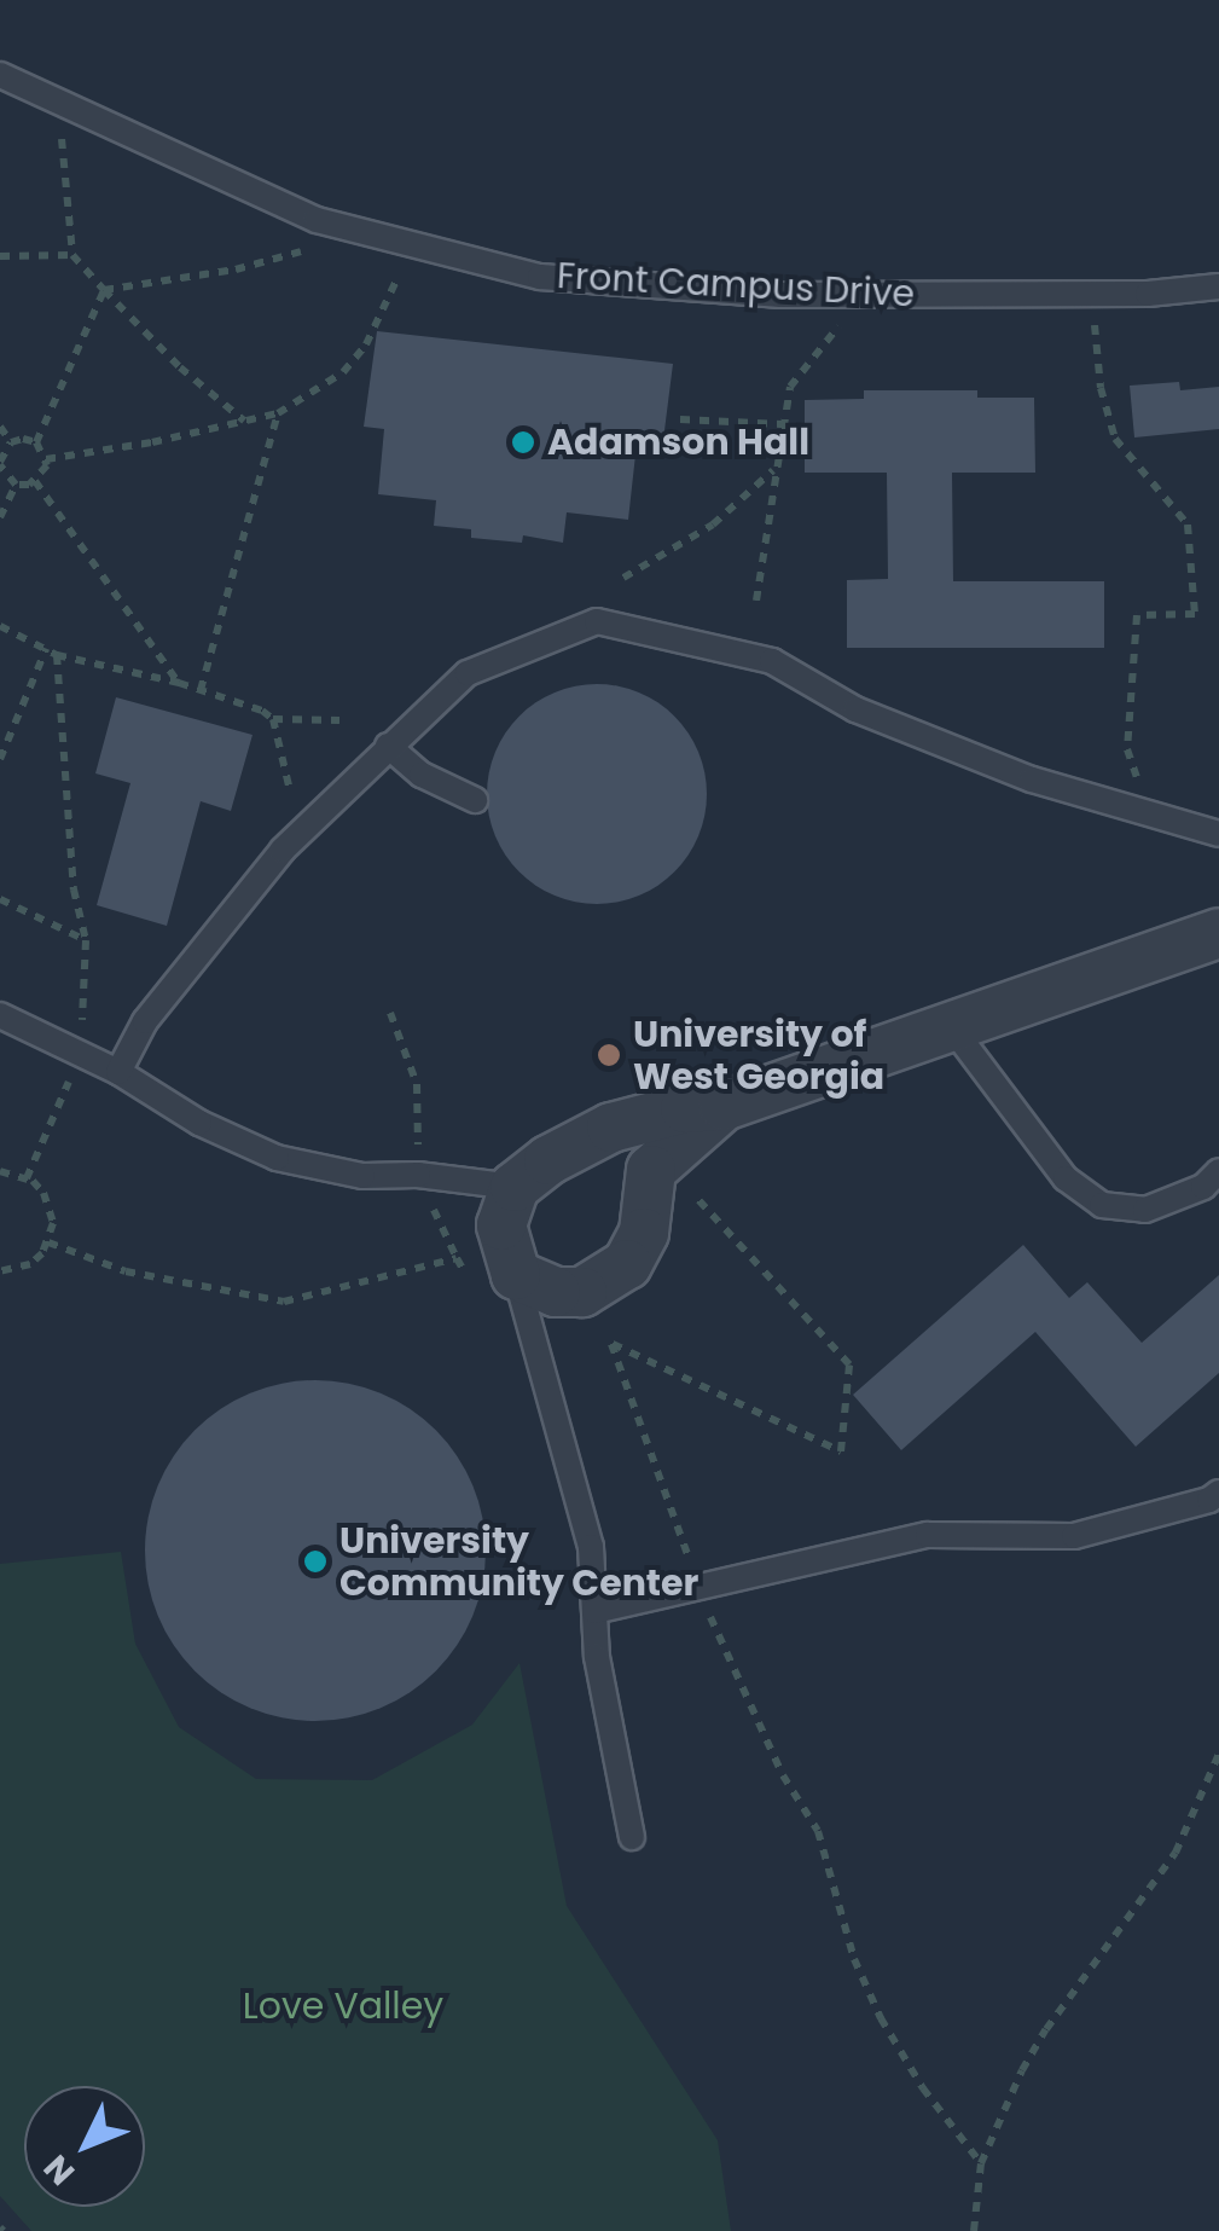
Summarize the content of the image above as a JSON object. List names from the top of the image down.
{
  "streets": {
    "lane": ["Front Campus Drive"]
  },
  "parks": ["Love Valley"],
  "places": ["Adamson Hall", "University of West Georgia", "University Community Center"],
  "north": "bottom left"
}
